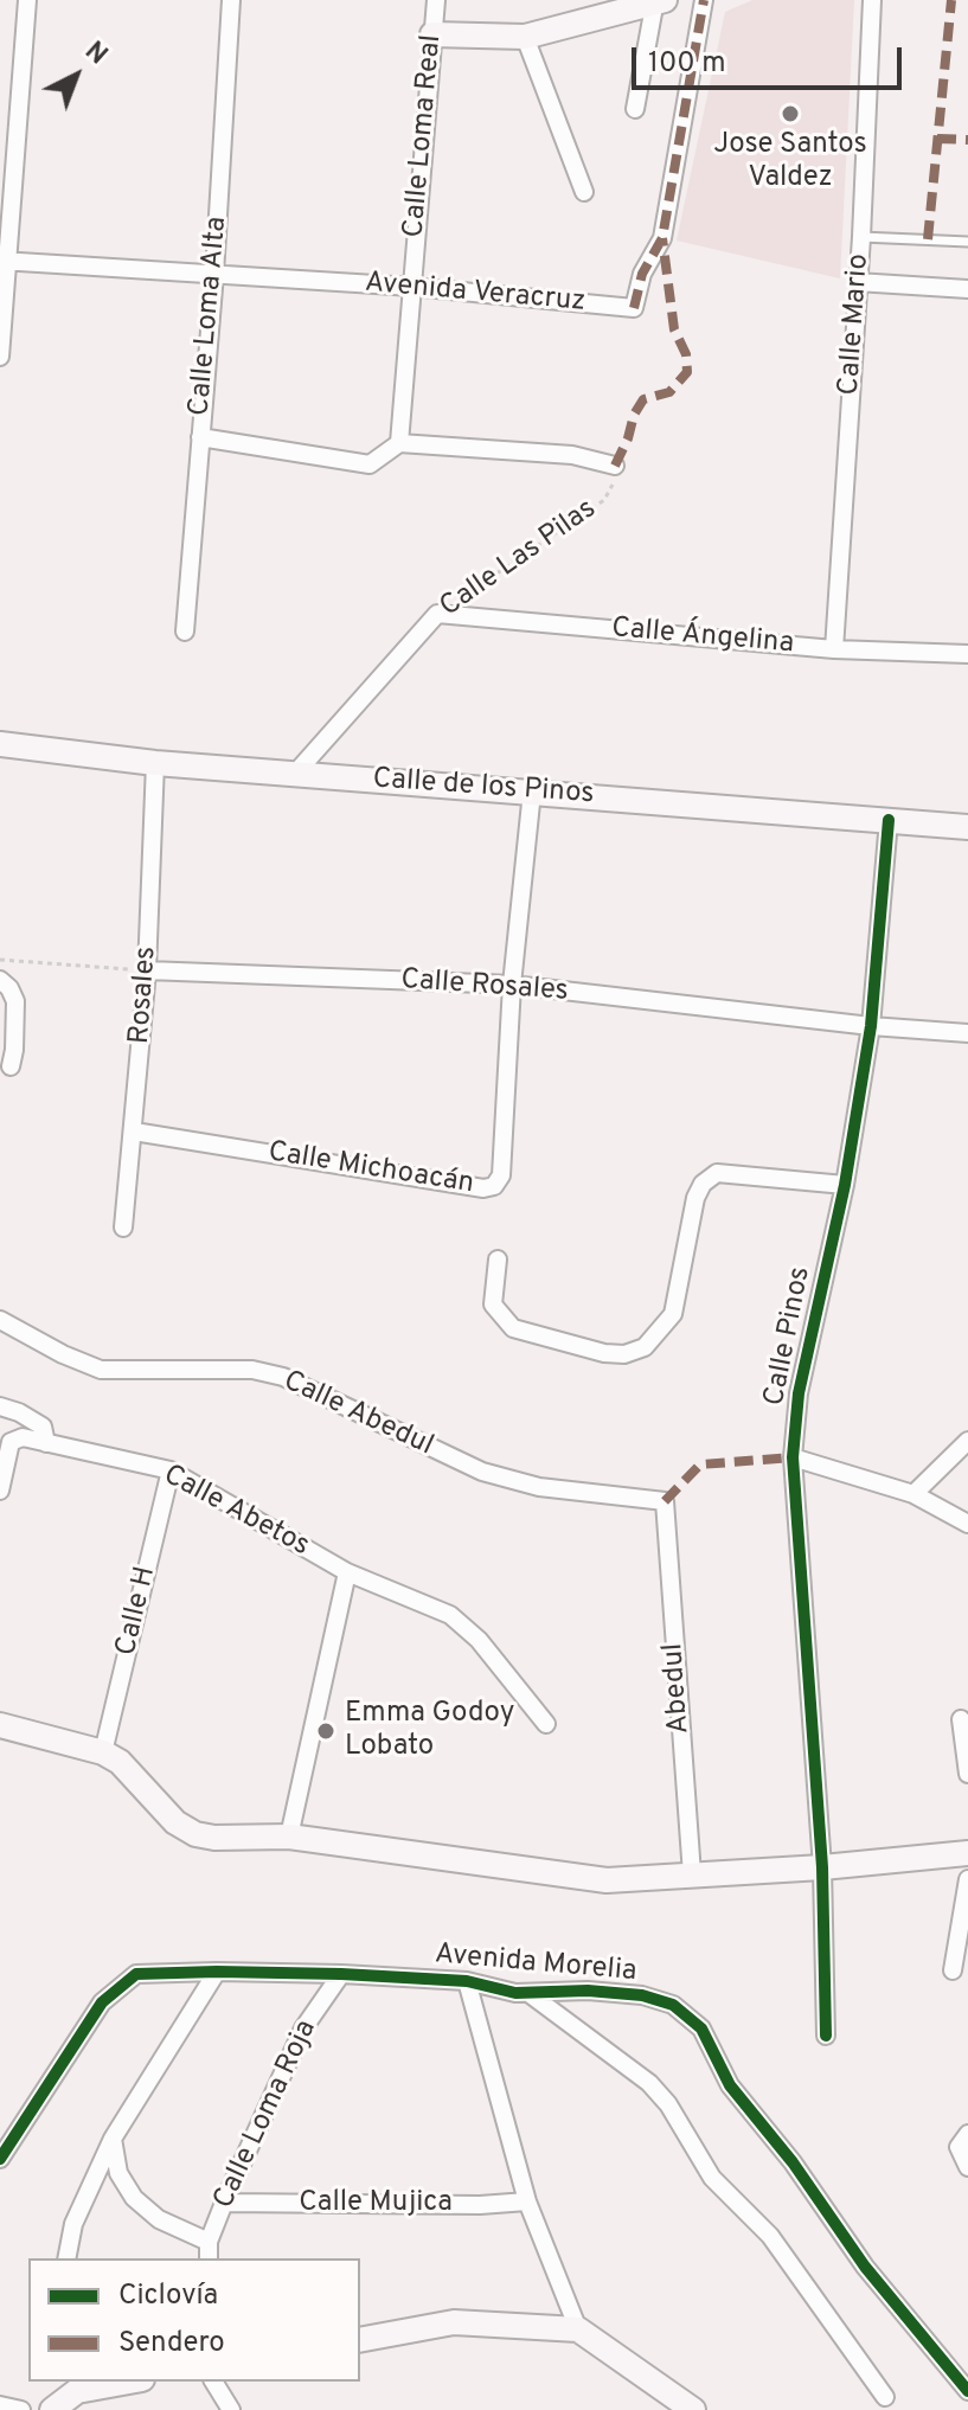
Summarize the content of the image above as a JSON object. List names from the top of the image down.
{
  "streets": {
    "street": [
      "Calle Loma Real",
      "Avenida Veracruz",
      "Calle Loma Alta",
      "Calle Mario",
      "Calle Las Pilas",
      "Calle Ángelina",
      "Calle de los Pinos",
      "Calle Rosales",
      "Rosales",
      "Calle Michoacán",
      "Calle Pinos",
      "Calle Abedul",
      "Calle Abetos",
      "Calle H",
      "Abedul",
      "Avenida Morelia",
      "Calle Loma Roja",
      "Calle Mujica"
    ]
  },
  "crossings": [
    ["Calle Loma Real", "Avenida Veracruz"],
    ["Avenida Veracruz", "Calle Loma Alta"],
    ["Calle Mario", "Calle Ángelina"],
    ["Calle Las Pilas", "Calle Ángelina"],
    ["Calle Las Pilas", "Calle de los Pinos"],
    ["Calle de los Pinos", "Rosales"],
    ["Calle de los Pinos", "Calle Michoacán"],
    ["Calle de los Pinos", "Calle Pinos"],
    ["Calle Rosales", "Rosales"],
    ["Calle Rosales", "Calle Michoacán"],
    ["Calle Rosales", "Calle Pinos"],
    ["Rosales", "Calle Michoacán"],
    ["Calle Abedul", "Abedul"],
    ["Calle Abetos", "Calle H"],
    ["Avenida Morelia", "Calle Loma Roja"],
    ["Calle Loma Roja", "Calle Mujica"]
  ],
  "places": ["Jose Santos Valdez", "Emma Godoy Lobato"],
  "legend": ["Ciclovía", "Sendero"],
  "scale_bar": "100 m",
  "north": "top right"
}
